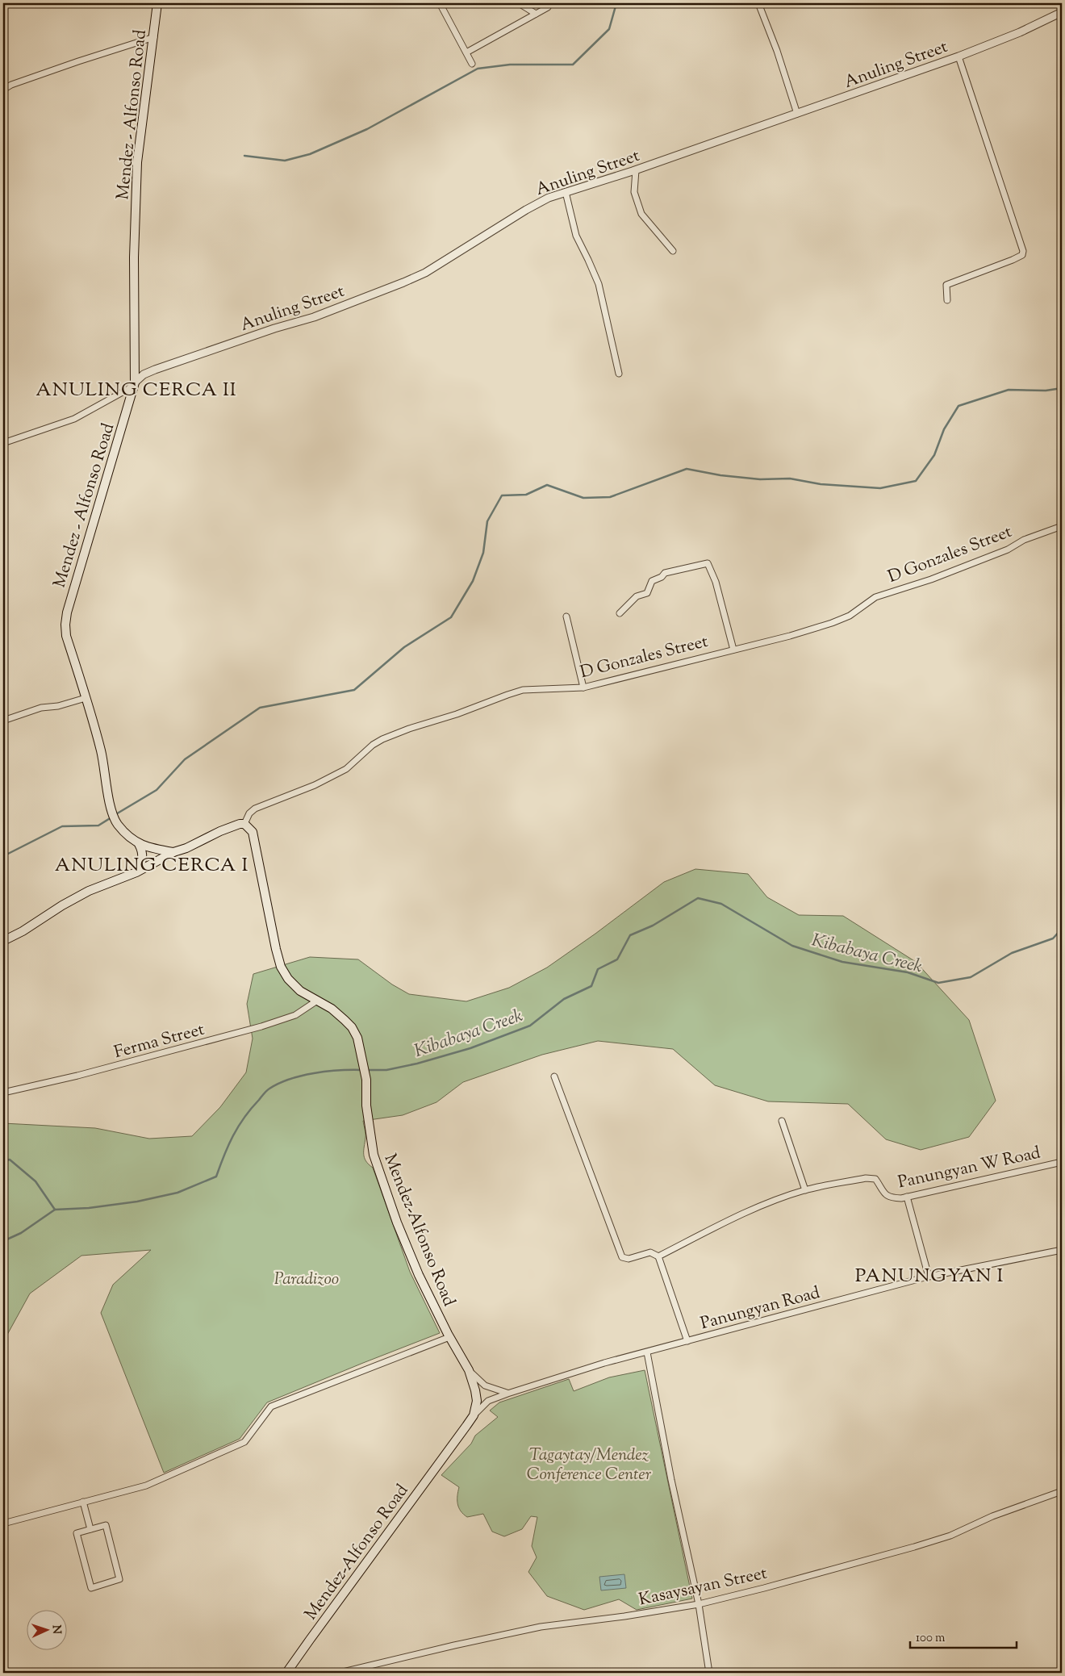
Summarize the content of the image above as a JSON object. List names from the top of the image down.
{
  "streets": {
    "main road": ["Mendez - Alfonso Road", "Mendez-Alfonso Road"],
    "street": [
      "Anuling Street",
      "D Gonzales Street",
      "Ferma Street",
      "Panungyan W Road",
      "Panungyan Road",
      "Kasaysayan Street"
    ]
  },
  "crossings": [
    ["Anuling Street", "Mendez - Alfonso Road"],
    ["D Gonzales Street", "Mendez-Alfonso Road"],
    ["Ferma Street", "Mendez-Alfonso Road"],
    ["Mendez-Alfonso Road", "Panungyan Road"]
  ],
  "districts": ["ANULING CERCA II", "ANULING CERCA I", "PANUNGYAN I"],
  "water": ["Kibabaya Creek"],
  "parks": ["Paradizoo", "Tagaytay/Mendez Conference Center"],
  "scale_bar": "100 m",
  "north": "right"
}
